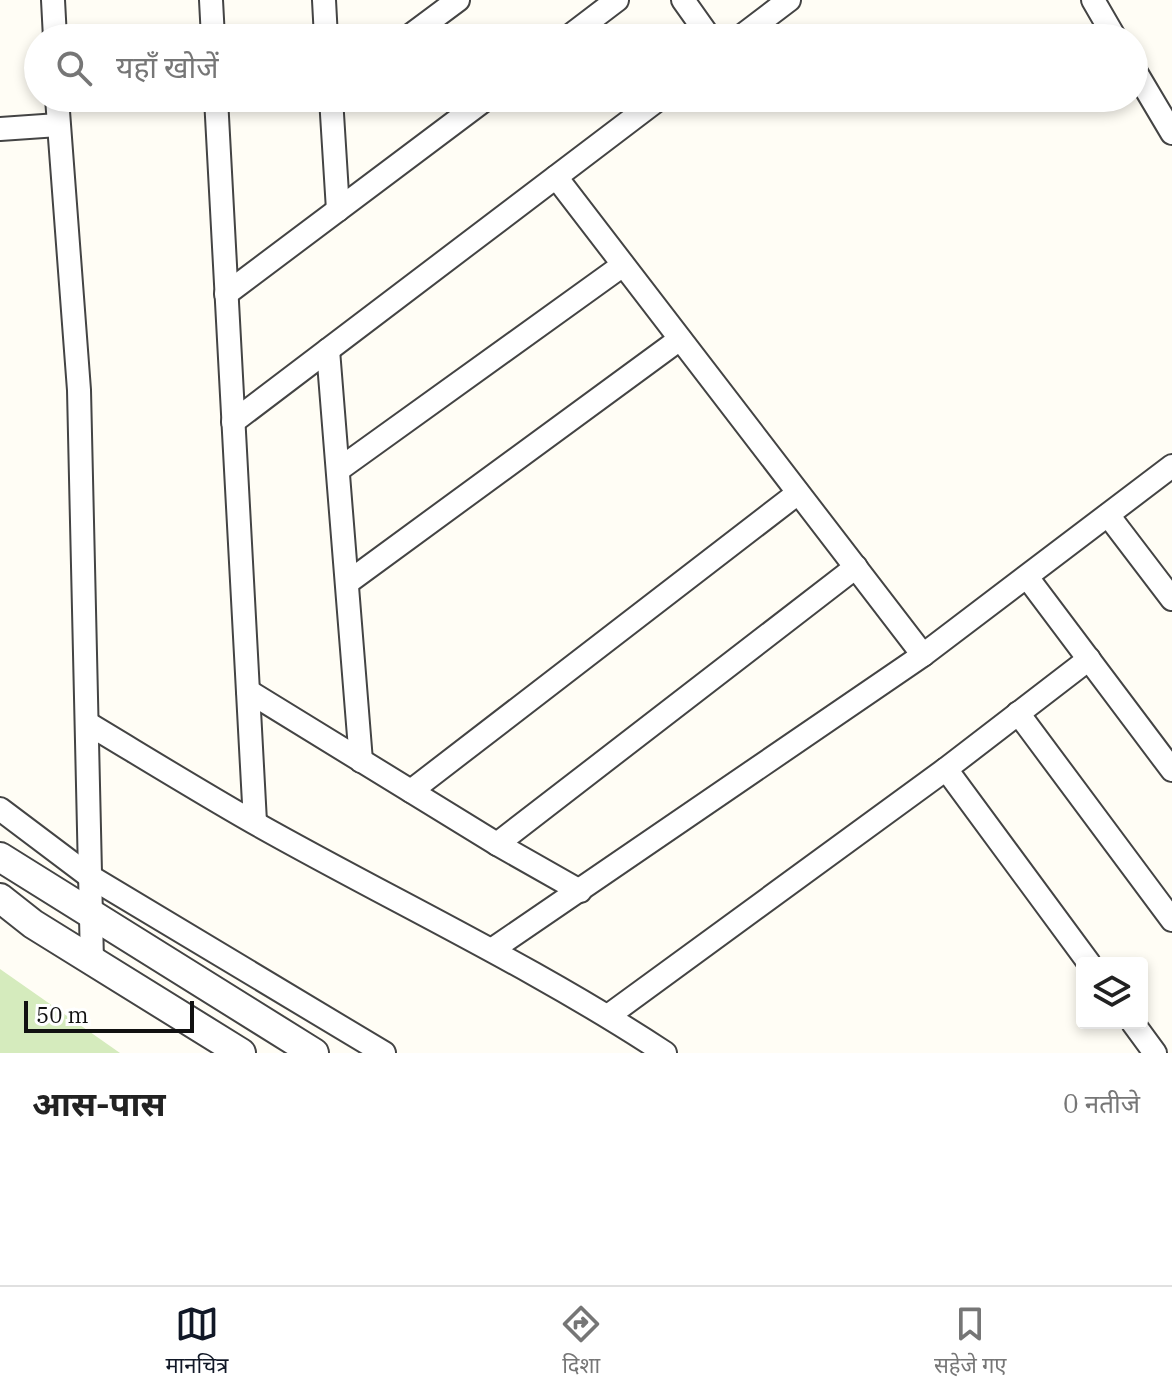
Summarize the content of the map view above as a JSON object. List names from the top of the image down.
{
  "scale_bar": "50 m",
  "page": {
    "search": "यहाँ खोजें",
    "scale": "50 m",
    "heading": ["आस-पास", "0 नतीजे"],
    "nav": ["मानचित्र", "दिशा", "सहेजे गए"]
  }
}
